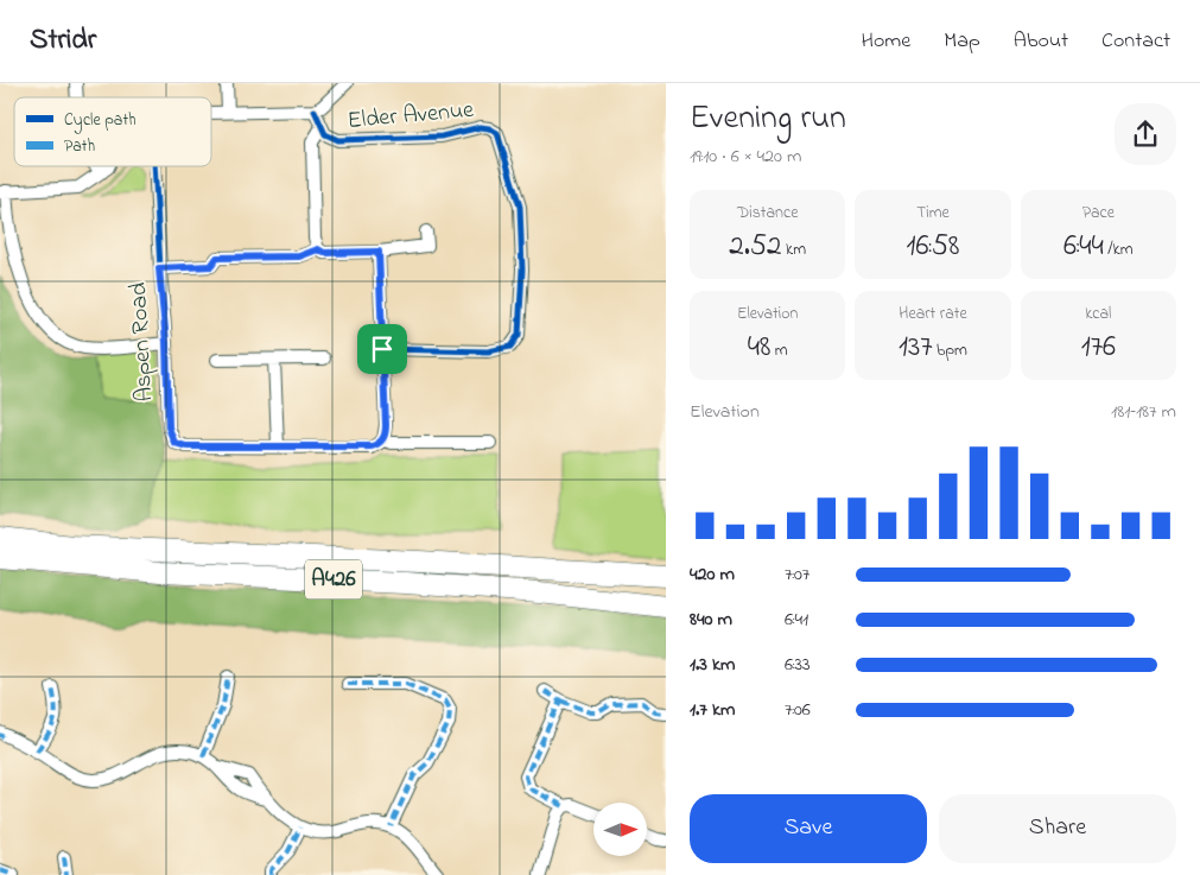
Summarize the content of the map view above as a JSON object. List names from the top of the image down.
{
  "streets": {
    "highway": ["A426"],
    "street": ["Elder Avenue", "Aspen Road"]
  },
  "legend": ["Cycle path", "Path"],
  "north": "right",
  "page": {
    "header": "Stridr",
    "nav": [
      "Home",
      "Map",
      "About",
      "Contact"
    ],
    "heading": ["Evening run", "19:10 · 6 × 420 m"],
    "stats": [
      ["Distance", "2.52 km"],
      ["Time", "16:58"],
      ["Pace", "6:44 /km"],
      ["Elevation", "48 m"],
      ["Heart rate", "137 bpm"],
      ["kcal", "176"]
    ],
    "chart": ["Elevation", "181–187 m"],
    "list": [
      {
        "name": "420 m",
        "note": "7:07"
      },
      {
        "name": "840 m",
        "note": "6:41"
      },
      {
        "name": "1.3 km",
        "note": "6:33"
      },
      {
        "name": "1.7 km",
        "note": "7:06"
      }
    ],
    "buttons": ["Save", "Share"]
  }
}
